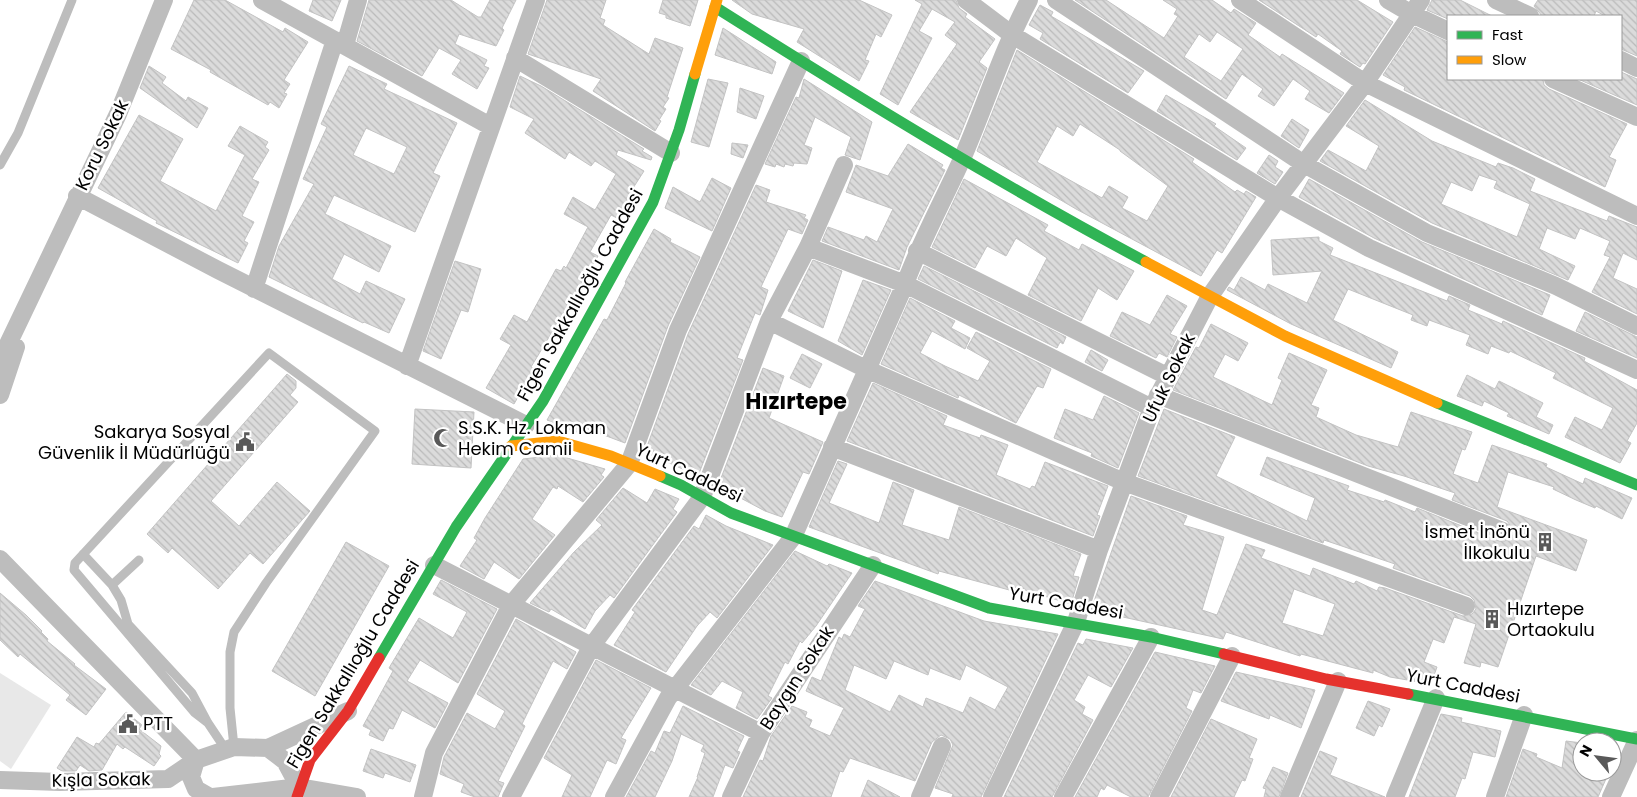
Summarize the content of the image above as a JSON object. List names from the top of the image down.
{
  "streets": {
    "street": [
      "Koru Sokak",
      "Figen Sakkallıoğlu Caddesi",
      "Ufuk Sokak",
      "Yurt Caddesi",
      "Baygın Sokak",
      "Kışla Sokak"
    ]
  },
  "crossings": [
    ["Figen Sakkallıoğlu Caddesi", "Yurt Caddesi"],
    ["Ufuk Sokak", "Yurt Caddesi"],
    ["Yurt Caddesi", "Baygın Sokak"]
  ],
  "districts": ["Hızırtepe"],
  "places": {
    "mosque": ["S.S.K. Hz. Lokman Hekim Camii"],
    "public building": ["Sakarya Sosyal Güvenlik İl Müdürlüğü", "PTT"],
    "building": ["İsmet İnönü İlkokulu", "Hızırtepe Ortaokulu"]
  },
  "legend": ["Fast", "Slow"],
  "north": "top left"
}
